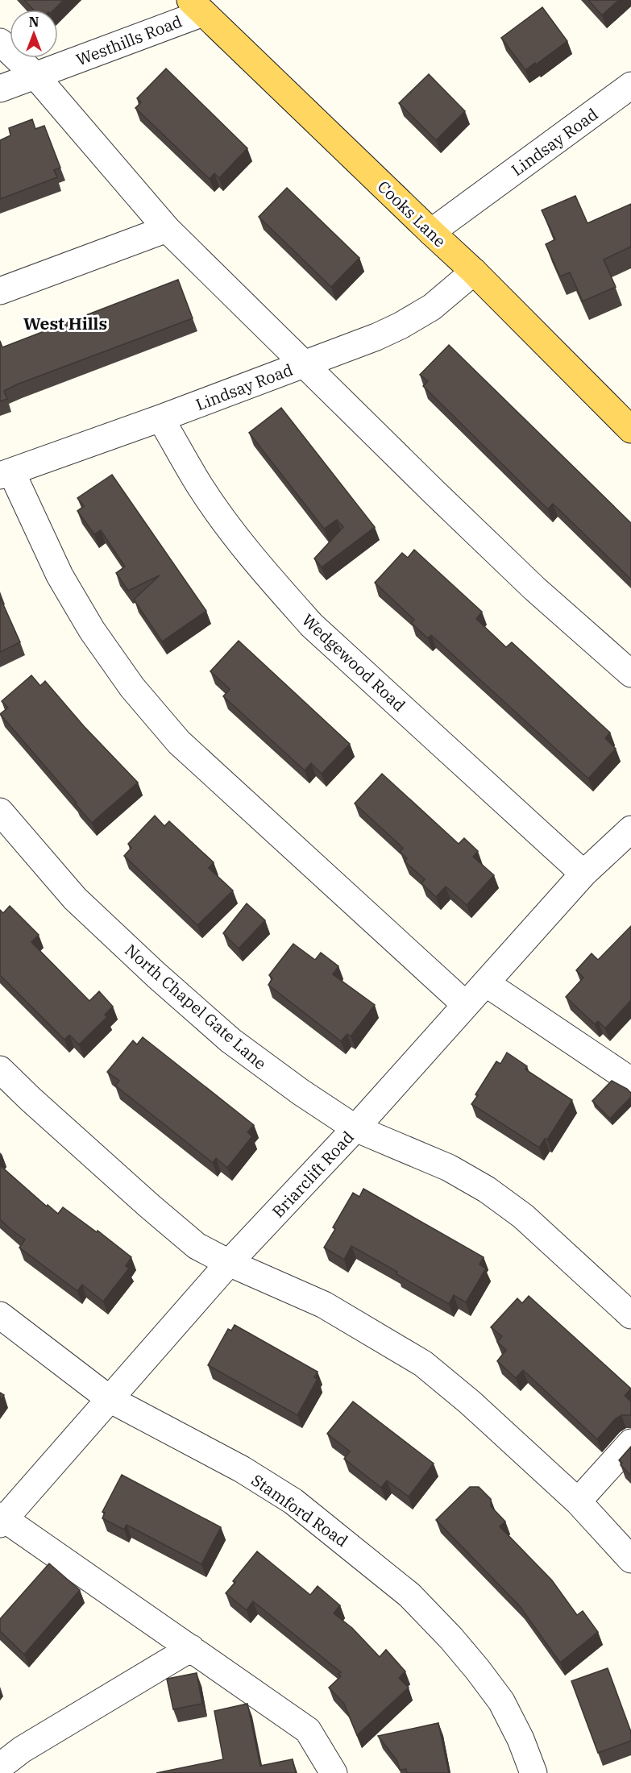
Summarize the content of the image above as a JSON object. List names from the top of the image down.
{
  "streets": {
    "main road": ["Cooks Lane"],
    "street": [
      "Westhills Road",
      "Lindsay Road",
      "Wedgewood Road",
      "North Chapel Gate Lane",
      "Briarclift Road",
      "Stamford Road"
    ]
  },
  "crossings": [
    ["Westhills Road", "Cooks Lane"],
    ["Lindsay Road", "Cooks Lane"],
    ["Lindsay Road", "Wedgewood Road"],
    ["Wedgewood Road", "Briarclift Road"],
    ["North Chapel Gate Lane", "Briarclift Road"],
    ["Briarclift Road", "Stamford Road"]
  ],
  "districts": ["West Hills"],
  "north": "top"
}
